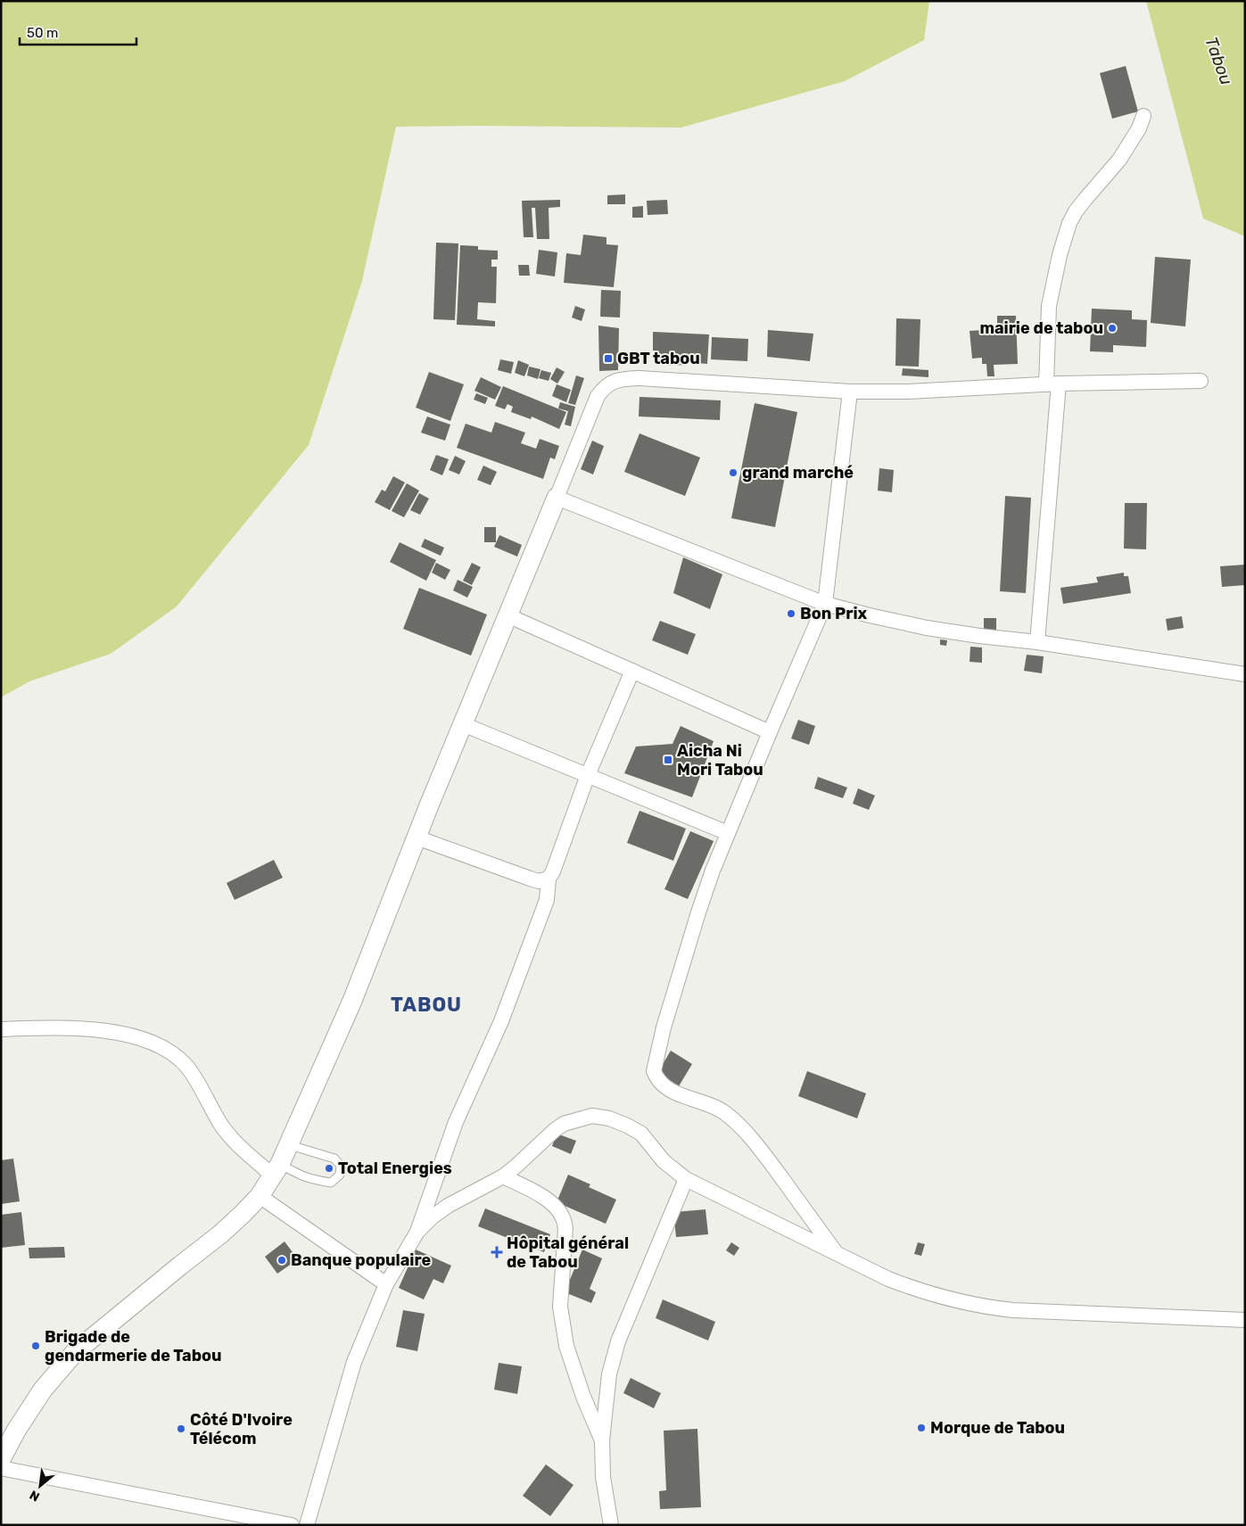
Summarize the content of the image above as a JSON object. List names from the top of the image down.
{
  "districts": ["TABOU"],
  "water": ["Tabou"],
  "places": {
    "other": [
      "mairie de tabou",
      "grand marché",
      "Bon Prix",
      "Total Energies",
      "Banque populaire",
      "Brigade de gendarmerie de Tabou",
      "Morque de Tabou",
      "Côté D'Ivoire Télécom"
    ],
    "transit": ["GBT tabou", "Aicha Ni Mori Tabou"],
    "health": ["Hôpital général de Tabou"]
  },
  "scale_bar": "50 m",
  "north": "bottom left"
}
